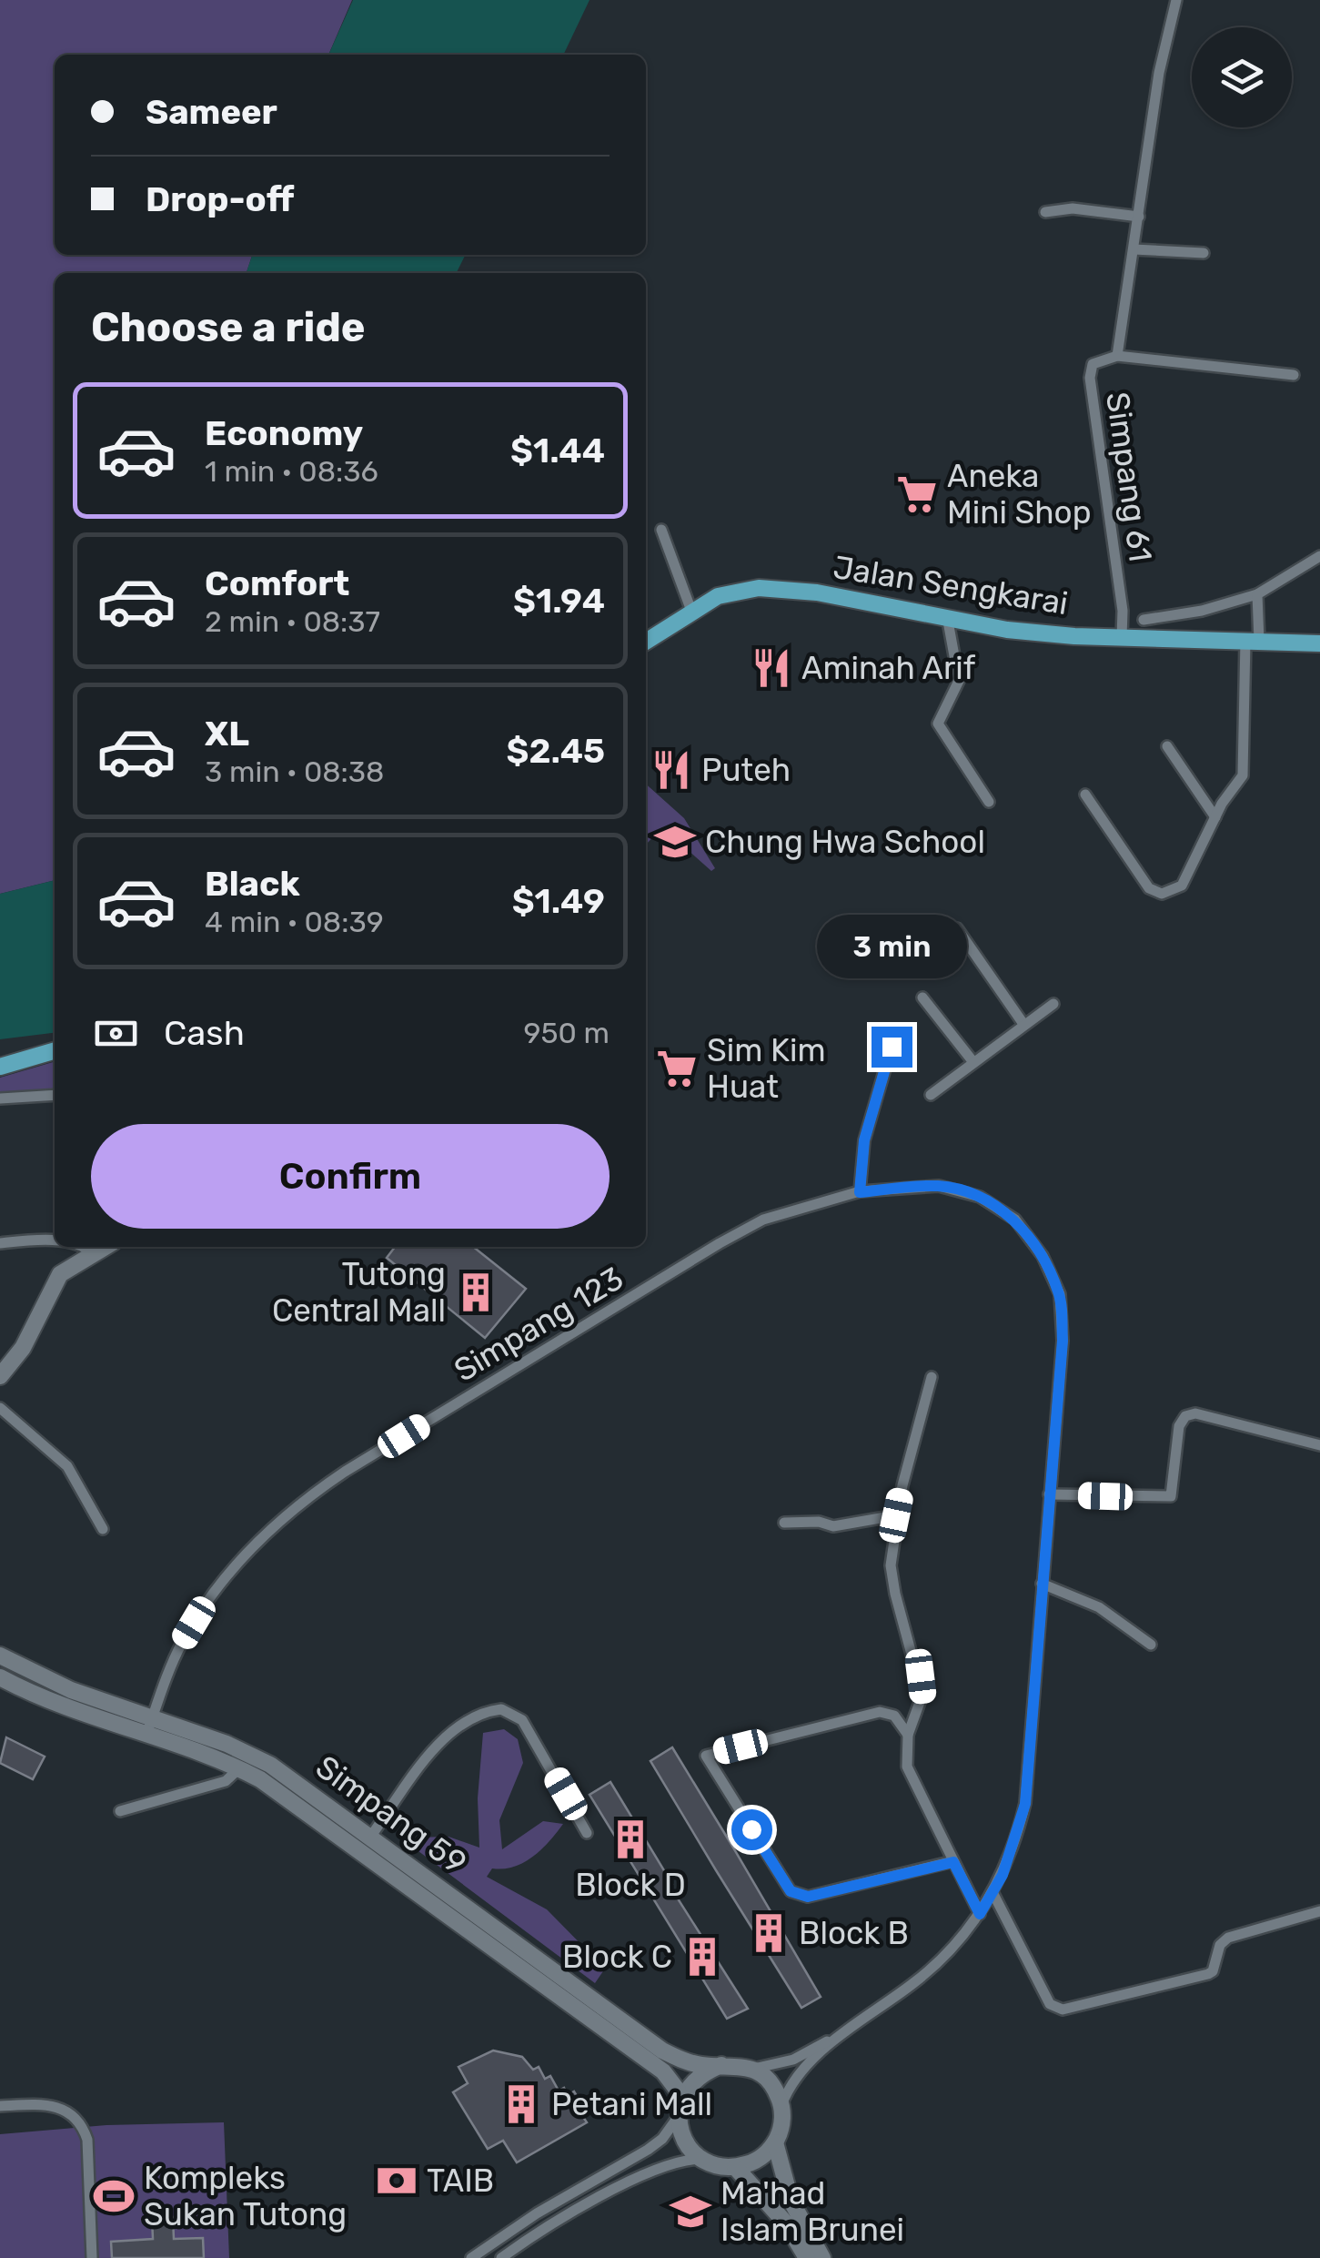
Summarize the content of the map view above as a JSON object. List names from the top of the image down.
{
  "streets": {
    "main road": ["Jalan Sengkarai"],
    "street": ["Simpang 61", "Simpang 123", "Simpang 59"]
  },
  "crossings": [
    ["Simpang 61", "Jalan Sengkarai"],
    ["Simpang 123", "Simpang 59"]
  ],
  "places": {
    "supermarket": ["Aneka Mini Shop", "Sim Kim Huat"],
    "restaurant": ["Aminah Arif", "Puteh"],
    "school or university": ["Chung Hwa School", "Ma'had Islam Brunei"],
    "building": [
      "Tutong Central Mall",
      "Block D",
      "Block B",
      "Block C",
      "Petani Mall"
    ],
    "bank": ["TAIB"],
    "sports": ["Kompleks Sukan Tutong"]
  },
  "page": {
    "banner": ["Sameer", "Drop-off"],
    "heading": "Choose a ride",
    "list": [
      {
        "name": "Economy",
        "note": "1 min · 08:36",
        "value": "$1.44"
      },
      {
        "name": "Comfort",
        "note": "2 min · 08:37",
        "value": "$1.94"
      },
      {
        "name": "XL",
        "note": "3 min · 08:38",
        "value": "$2.45"
      },
      {
        "name": "Black",
        "note": "4 min · 08:39",
        "value": "$1.49"
      }
    ],
    "bubble": "3 min",
    "pay": ["Cash", "950 m"],
    "buttons": "Confirm"
  }
}
